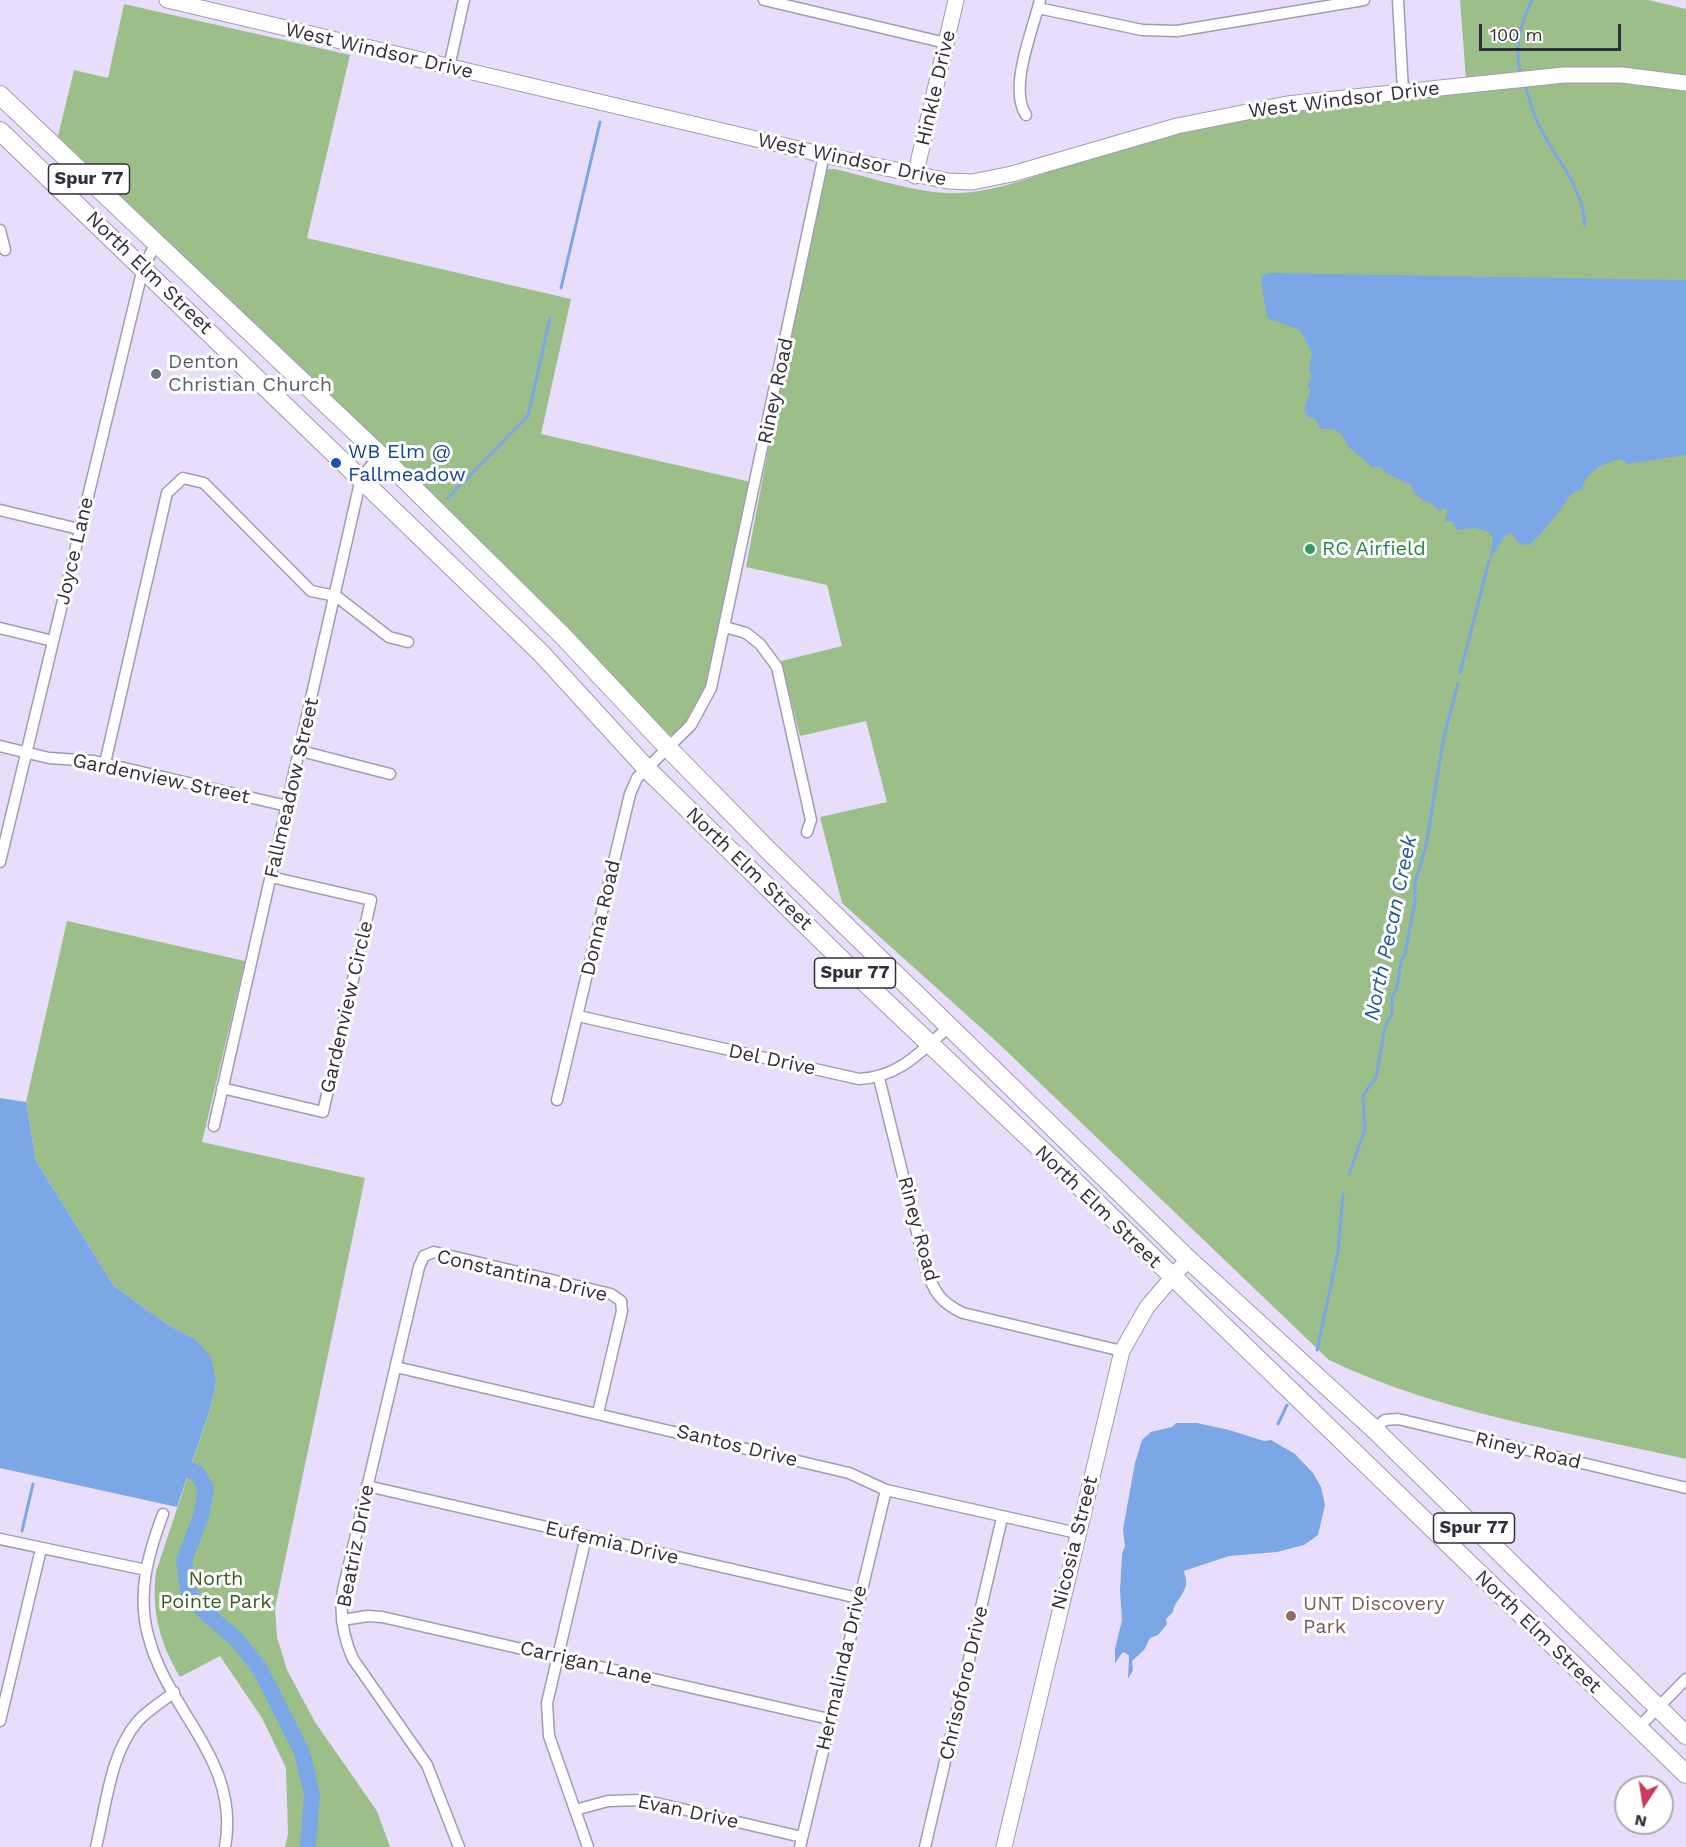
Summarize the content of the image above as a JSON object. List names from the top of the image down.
{
  "streets": {
    "main road": ["Spur 77", "North Elm Street"],
    "street": [
      "West Windsor Drive",
      "Hinkle Drive",
      "Riney Road",
      "Joyce Lane",
      "Gardenview Street",
      "Fallmeadow Street",
      "Donna Road",
      "Gardenview Circle",
      "Del Drive",
      "Constantina Drive",
      "Santos Drive",
      "Eufemia Drive",
      "Nicosia Street",
      "Beatriz Drive",
      "Carrigan Lane",
      "Hermalinda Drive",
      "Chrisoforo Drive",
      "Evan Drive"
    ]
  },
  "crossings": [
    ["West Windsor Drive", "Hinkle Drive"],
    ["West Windsor Drive", "Riney Road"],
    ["North Elm Street", "Riney Road"],
    ["North Elm Street", "Joyce Lane"],
    ["North Elm Street", "Fallmeadow Street"],
    ["North Elm Street", "Donna Road"],
    ["North Elm Street", "Nicosia Street"],
    ["Riney Road", "Donna Road"],
    ["Riney Road", "Del Drive"],
    ["Riney Road", "Nicosia Street"],
    ["Joyce Lane", "Gardenview Street"],
    ["Gardenview Street", "Fallmeadow Street"],
    ["Fallmeadow Street", "Gardenview Circle"],
    ["Donna Road", "Del Drive"],
    ["Constantina Drive", "Santos Drive"],
    ["Constantina Drive", "Beatriz Drive"],
    ["Santos Drive", "Nicosia Street"],
    ["Santos Drive", "Beatriz Drive"],
    ["Santos Drive", "Hermalinda Drive"],
    ["Santos Drive", "Chrisoforo Drive"],
    ["Eufemia Drive", "Beatriz Drive"],
    ["Eufemia Drive", "Hermalinda Drive"],
    ["Beatriz Drive", "Carrigan Lane"],
    ["Carrigan Lane", "Hermalinda Drive"],
    ["Hermalinda Drive", "Evan Drive"]
  ],
  "water": ["North Pecan Creek"],
  "parks": ["North Pointe Park"],
  "places": [
    "Denton Christian Church",
    "WB Elm @ Fallmeadow",
    "RC Airfield",
    "UNT Discovery Park"
  ],
  "scale_bar": "100 m",
  "north": "bottom"
}
